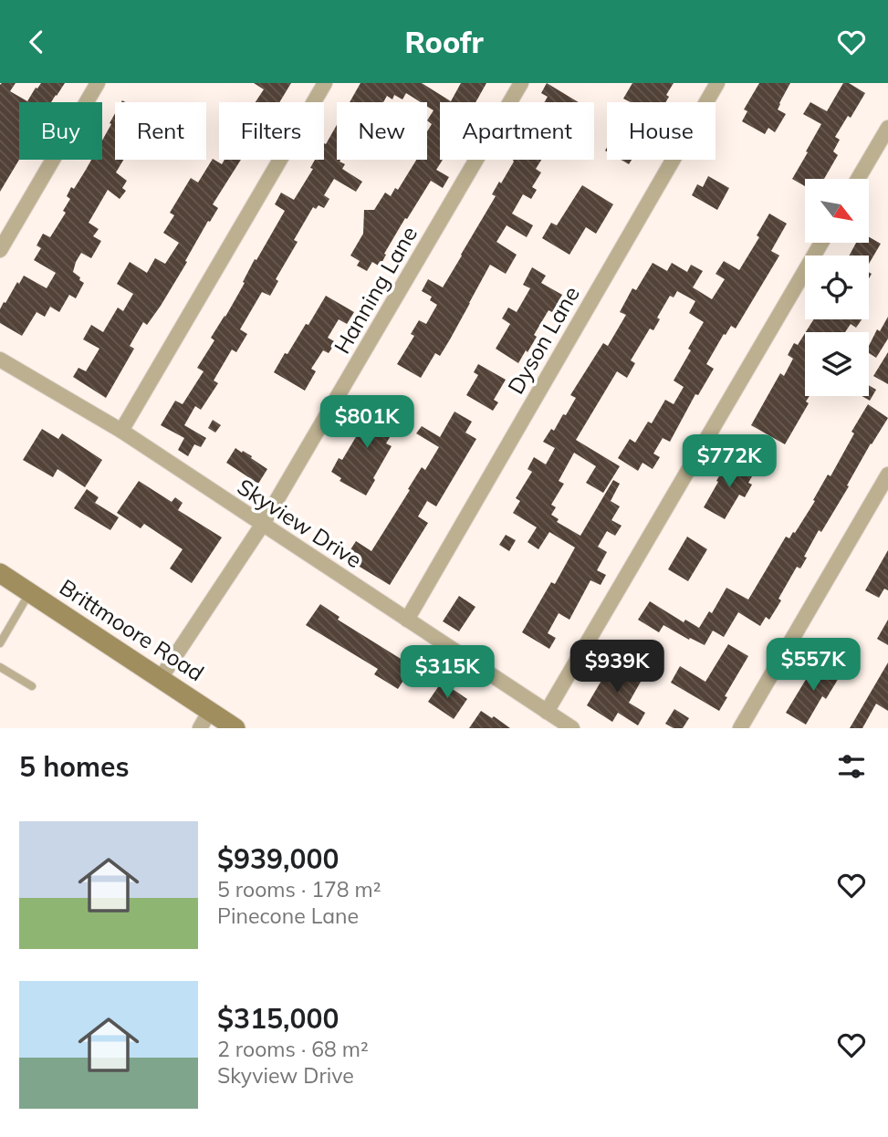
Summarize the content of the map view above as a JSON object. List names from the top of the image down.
{
  "streets": {
    "main road": ["Brittmoore Road"],
    "street": ["Hanning Lane", "Dyson Lane", "Skyview Drive"]
  },
  "crossings": [
    ["Hanning Lane", "Skyview Drive"],
    ["Hanning Lane", "Brittmoore Road"],
    ["Dyson Lane", "Skyview Drive"]
  ],
  "north": "bottom right",
  "page": {
    "header": "Roofr",
    "chip": [
      "Buy",
      "Rent",
      "Filters",
      "New",
      "Apartment",
      "House"
    ],
    "price": [
      "$801K",
      "$772K",
      "$557K",
      "$939K",
      "$315K"
    ],
    "heading": "5 homes",
    "list": [
      {
        "name": "$939,000",
        "note": "5 rooms · 178 m² · Pinecone Lane"
      },
      {
        "name": "$315,000",
        "note": "2 rooms · 68 m² · Skyview Drive"
      }
    ]
  }
}
